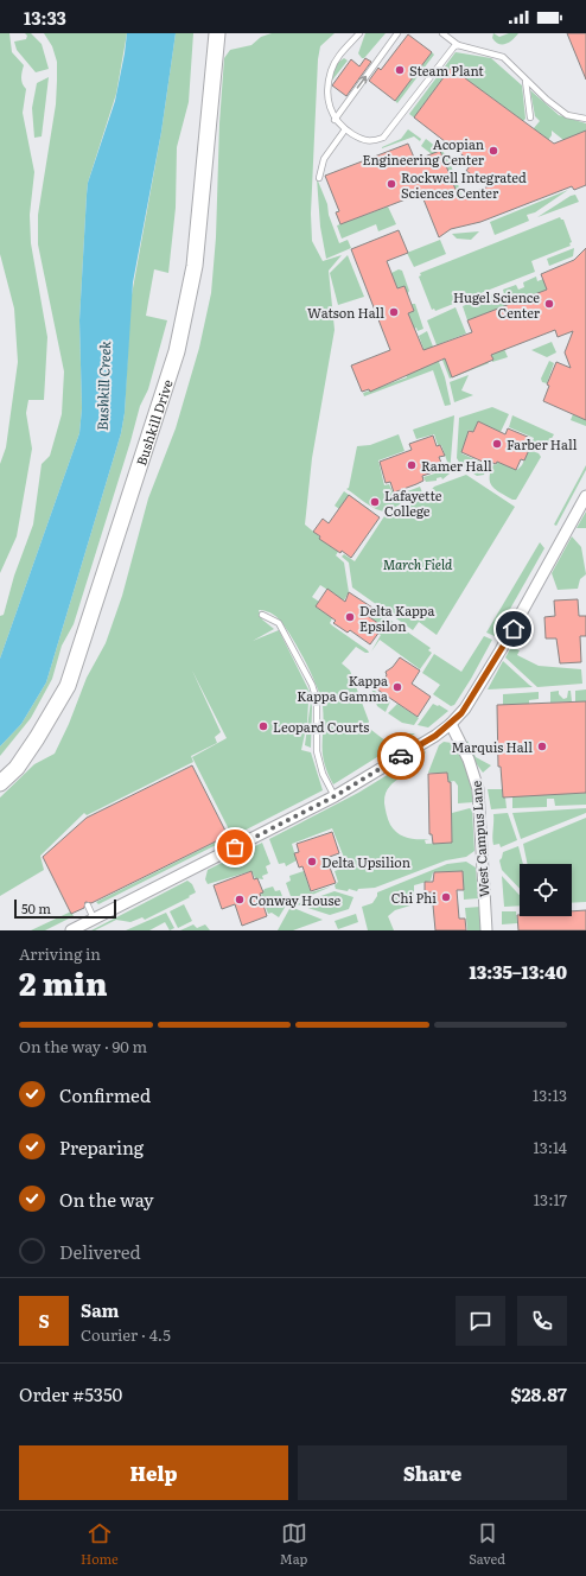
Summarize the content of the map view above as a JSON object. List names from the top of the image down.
{
  "streets": {
    "street": ["Bushkill Drive", "West Campus Lane"]
  },
  "water": ["Bushkill Creek"],
  "parks": ["March Field"],
  "places": [
    "Steam Plant",
    "Acopian Engineering Center",
    "Rockwell Integrated Sciences Center",
    "Hugel Science Center",
    "Watson Hall",
    "Farber Hall",
    "Ramer Hall",
    "Lafayette College",
    "Delta Kappa Epsilon",
    "Kappa Kappa Gamma",
    "Leopard Courts",
    "Marquis Hall",
    "Delta Upsilion",
    "Chi Phi",
    "Conway House"
  ],
  "scale_bar": "50 m",
  "page": {
    "status": "13:33",
    "scale": "50 m",
    "heading": ["2 min", "Arriving in", "13:35–13:40"],
    "panel": [
      "Sam",
      "Courier · 4.5",
      "Order #5350",
      "$28.87"
    ],
    "bar": "On the way · 90 m",
    "list": [
      ["Confirmed", "13:13"],
      ["Preparing", "13:14"],
      ["On the way", "13:17"],
      "Delivered"
    ],
    "round": "S",
    "buttons": ["Help", "Share"],
    "tabs": ["Home", "Map", "Saved"]
  }
}
